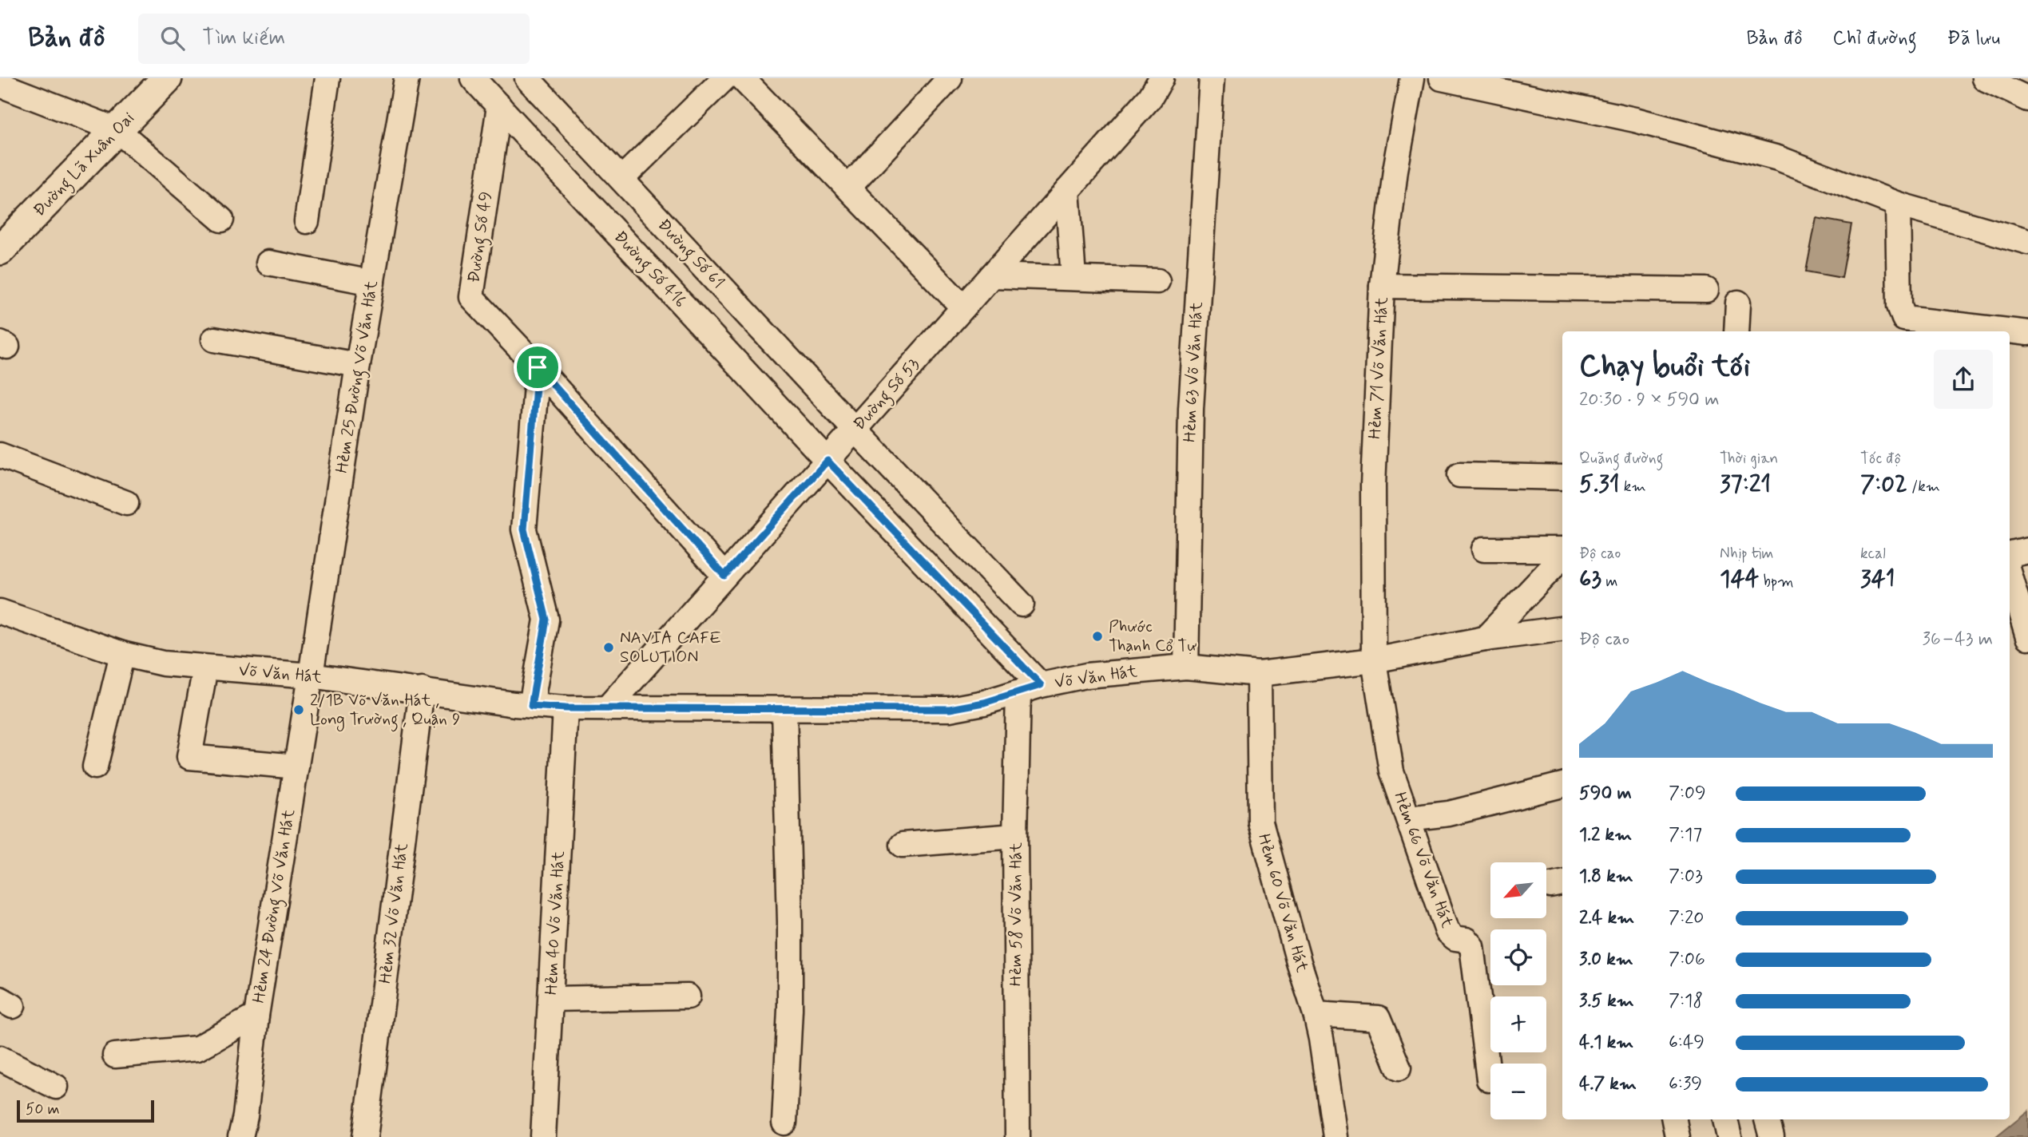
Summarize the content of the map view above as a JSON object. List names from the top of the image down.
{
  "streets": {
    "main road": ["Đường Lã Xuân Oai"],
    "street": [
      "Đường Số 49",
      "Đường Số 61",
      "Đường Số 416",
      "Hẻm 71 Võ Văn Hát",
      "Hẻm 63 Võ Văn Hát",
      "Hẻm 25 Đường Võ Văn Hát",
      "Đường Số 53",
      "Võ Văn Hát",
      "Hẻm 66 Võ Văn Hát",
      "Hẻm 60 Võ Văn Hát",
      "Hẻm 24 Đường Võ Văn Hát",
      "Hẻm 32 Võ Văn Hát",
      "Hẻm 58 Võ Văn Hát",
      "Hẻm 40 Võ Văn Hát"
    ]
  },
  "crossings": [
    ["Đường Số 49", "Đường Số 416"],
    ["Đường Số 61", "Đường Số 53"],
    ["Đường Số 416", "Đường Số 53"],
    ["Đường Số 416", "Võ Văn Hát"],
    ["Đường Số 416", "Hẻm 58 Võ Văn Hát"],
    ["Hẻm 71 Võ Văn Hát", "Võ Văn Hát"],
    ["Hẻm 71 Võ Văn Hát", "Hẻm 66 Võ Văn Hát"],
    ["Hẻm 63 Võ Văn Hát", "Võ Văn Hát"],
    ["Hẻm 25 Đường Võ Văn Hát", "Võ Văn Hát"],
    ["Hẻm 25 Đường Võ Văn Hát", "Hẻm 24 Đường Võ Văn Hát"],
    ["Đường Số 53", "Võ Văn Hát"],
    ["Võ Văn Hát", "Hẻm 66 Võ Văn Hát"],
    ["Võ Văn Hát", "Hẻm 60 Võ Văn Hát"],
    ["Võ Văn Hát", "Hẻm 24 Đường Võ Văn Hát"],
    ["Võ Văn Hát", "Hẻm 32 Võ Văn Hát"],
    ["Võ Văn Hát", "Hẻm 58 Võ Văn Hát"],
    ["Võ Văn Hát", "Hẻm 40 Võ Văn Hát"]
  ],
  "places": ["Phước Thạnh Cổ Tự", "NAVIA CAFE SOLUTION", "2/1B Võ Văn Hát , Long Trường , Quận 9"],
  "scale_bar": "50 m",
  "north": "bottom left",
  "page": {
    "header": "Bản đồ",
    "search": "Tìm kiếm",
    "nav": ["Bản đồ", "Chỉ đường", "Đã lưu"],
    "heading": ["Chạy buổi tối", "20:30 · 9 × 590 m"],
    "stats": [
      ["Quãng đường", "5.31 km"],
      ["Thời gian", "37:21"],
      ["Tốc độ", "7:02 /km"],
      ["Độ cao", "63 m"],
      ["Nhịp tim", "144 bpm"],
      ["kcal", "341"]
    ],
    "chart": ["Độ cao", "36–43 m"],
    "list": [
      {
        "name": "590 m",
        "note": "7:09"
      },
      {
        "name": "1.2 km",
        "note": "7:17"
      },
      {
        "name": "1.8 km",
        "note": "7:03"
      },
      {
        "name": "2.4 km",
        "note": "7:20"
      },
      {
        "name": "3.0 km",
        "note": "7:06"
      },
      {
        "name": "3.5 km",
        "note": "7:18"
      },
      {
        "name": "4.1 km",
        "note": "6:49"
      },
      {
        "name": "4.7 km",
        "note": "6:39"
      }
    ],
    "map_buttons": ["+", "−"],
    "scale": "50 m"
  }
}
